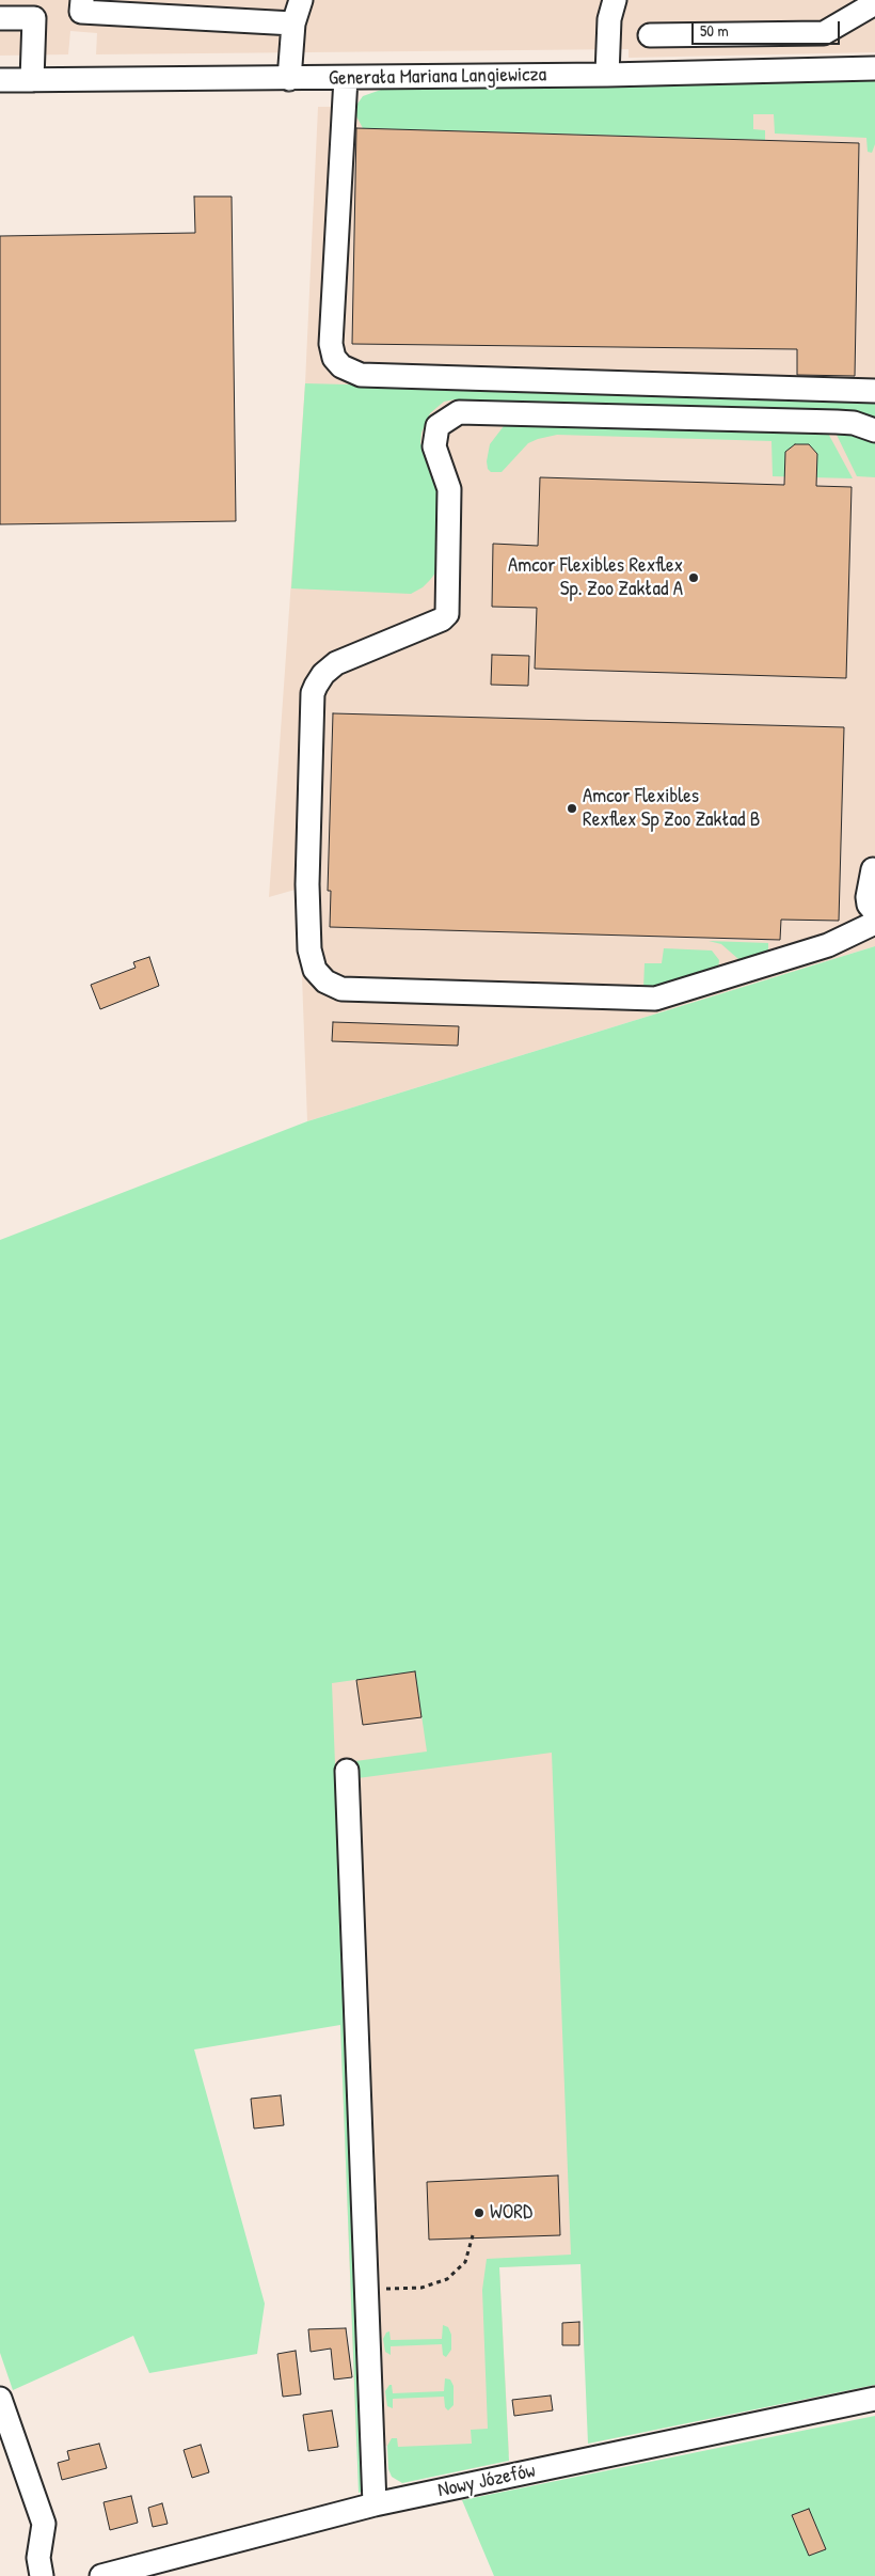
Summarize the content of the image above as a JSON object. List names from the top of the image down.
{
  "streets": {
    "street": ["Generała Mariana Langiewicza", "Nowy Józefów"]
  },
  "places": ["Amcor Flexibles Rexflex Sp. Zoo Zakład A", "Amcor Flexibles Rexflex Sp Zoo Zakład B", "WORD"],
  "scale_bar": "50 m"
}
